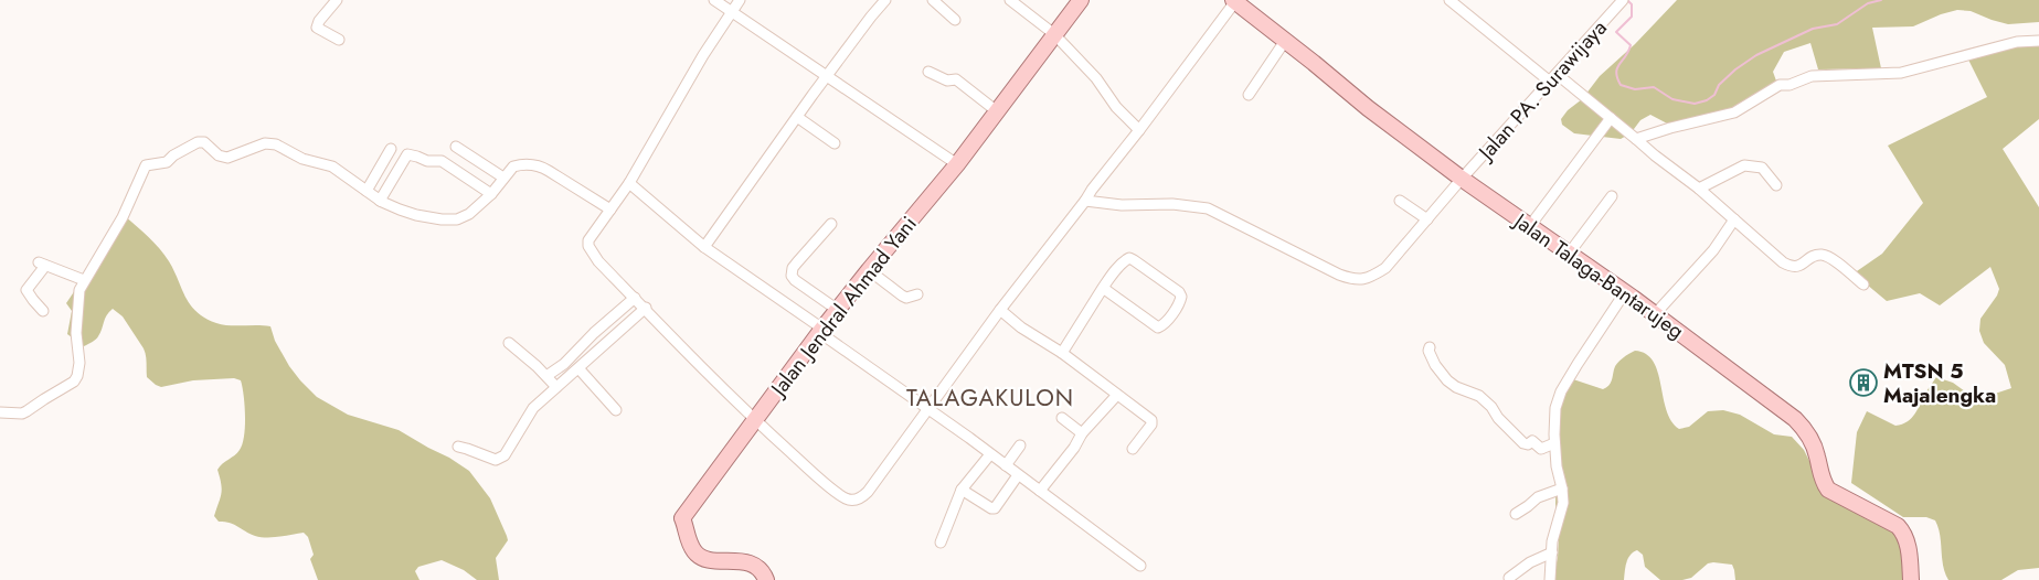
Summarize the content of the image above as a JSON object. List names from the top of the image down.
{
  "streets": {
    "main road": ["Jalan Talaga-Bantarujeg", "Jalan Jendral Ahmad Yani"],
    "street": ["Jalan PA. Surawijaya"]
  },
  "crossings": [
    ["Jalan PA. Surawijaya", "Jalan Talaga-Bantarujeg"]
  ],
  "districts": ["TALAGAKULON"],
  "places": {
    "building": ["MTSN 5 Majalengka"]
  }
}
